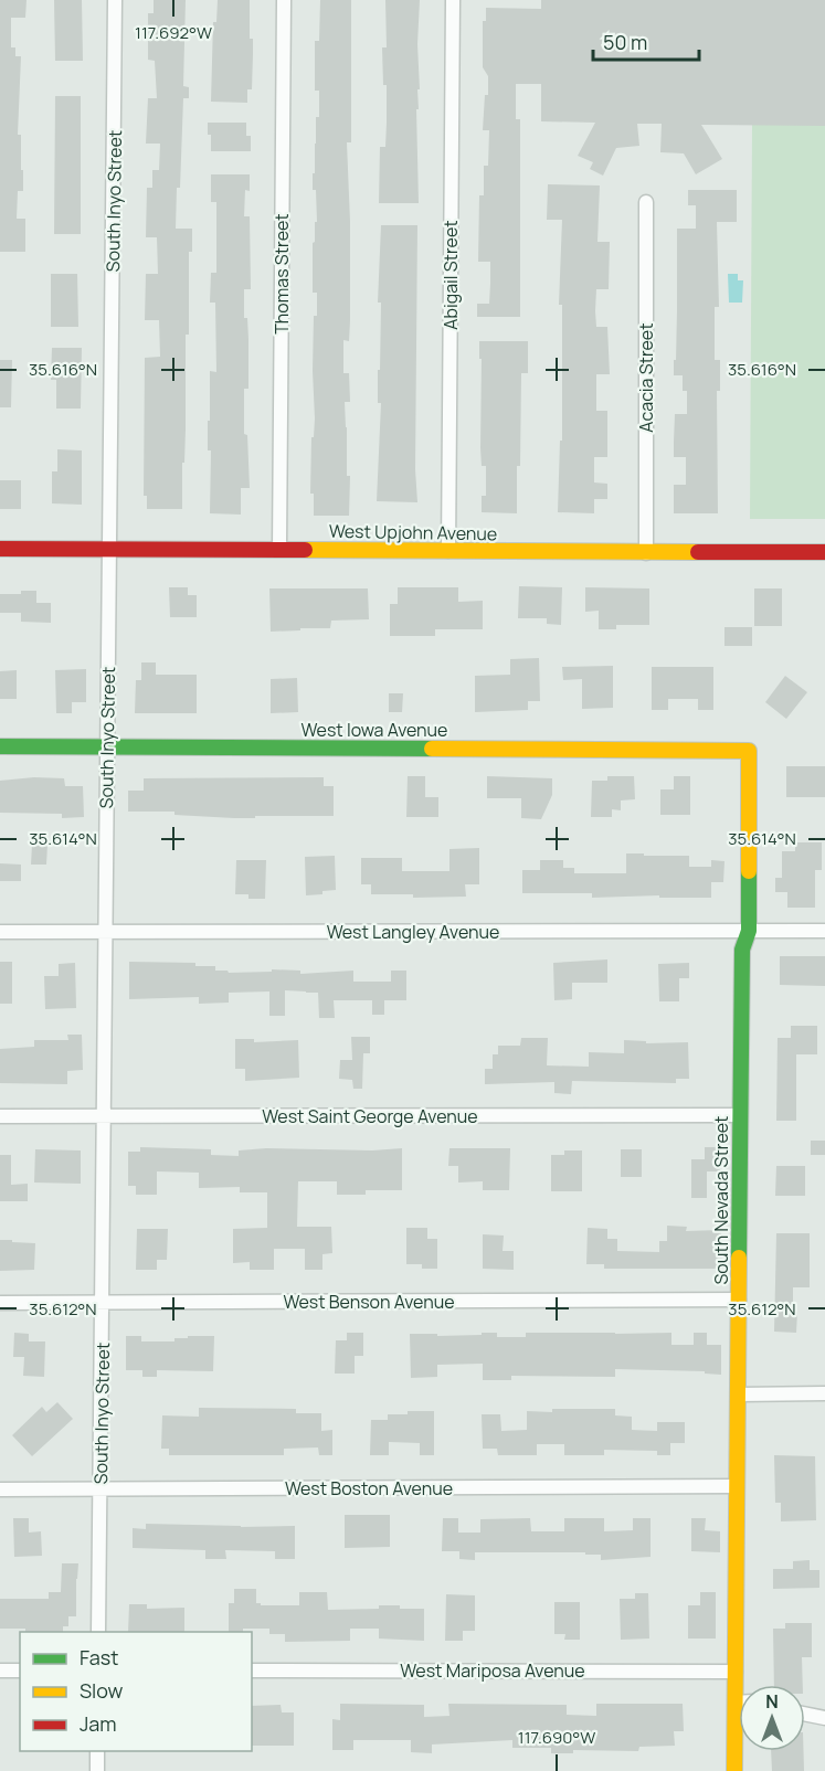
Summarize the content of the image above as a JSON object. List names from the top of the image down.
{
  "streets": {
    "street": [
      "South Inyo Street",
      "Thomas Street",
      "Abigail Street",
      "Acacia Street",
      "West Upjohn Avenue",
      "West Iowa Avenue",
      "West Langley Avenue",
      "West Saint George Avenue",
      "South Nevada Street",
      "West Benson Avenue",
      "West Boston Avenue",
      "West Mariposa Avenue"
    ]
  },
  "crossings": [
    ["South Inyo Street", "West Upjohn Avenue"],
    ["South Inyo Street", "West Iowa Avenue"],
    ["South Inyo Street", "West Langley Avenue"],
    ["South Inyo Street", "West Saint George Avenue"],
    ["South Inyo Street", "West Benson Avenue"],
    ["South Inyo Street", "West Boston Avenue"],
    ["Thomas Street", "West Upjohn Avenue"],
    ["Abigail Street", "West Upjohn Avenue"],
    ["Acacia Street", "West Upjohn Avenue"],
    ["West Iowa Avenue", "South Nevada Street"],
    ["West Langley Avenue", "South Nevada Street"],
    ["West Saint George Avenue", "South Nevada Street"],
    ["South Nevada Street", "West Benson Avenue"],
    ["South Nevada Street", "West Boston Avenue"],
    ["South Nevada Street", "West Mariposa Avenue"]
  ],
  "legend": ["Fast", "Slow", "Jam"],
  "scale_bar": "50 m",
  "north": "top",
  "coordinates": [
    "117.692°W",
    "35.616°N",
    "35.614°N",
    "35.612°N",
    "117.690°W"
  ]
}
